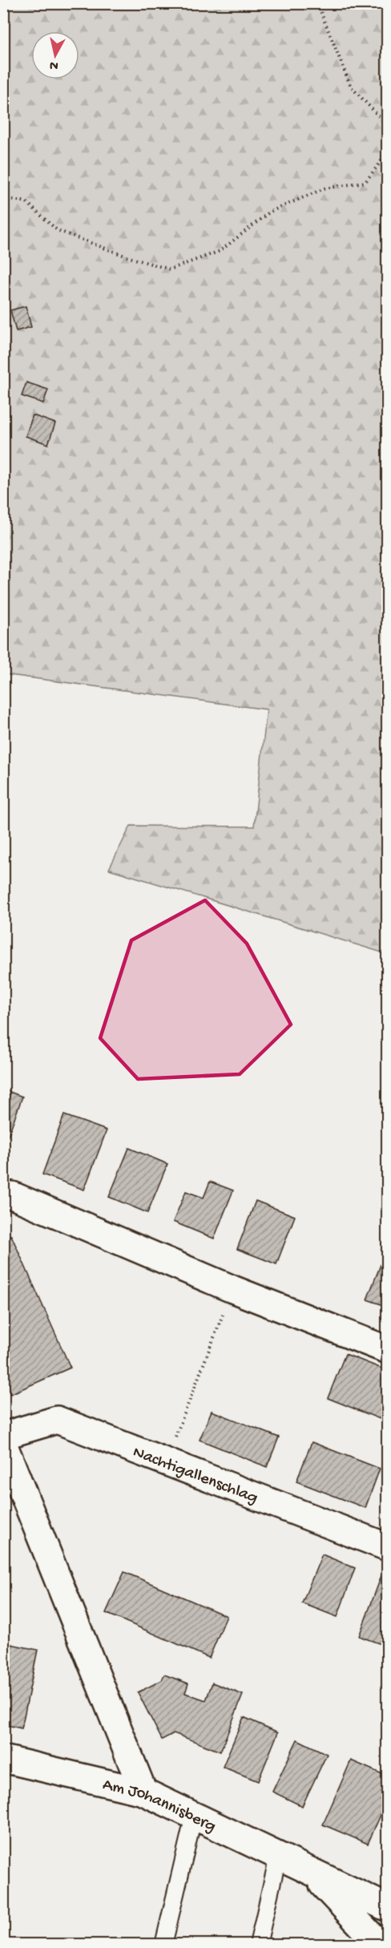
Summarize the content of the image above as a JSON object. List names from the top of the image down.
{
  "streets": {
    "street": ["Nachtigallenschlag", "Am Johannisberg"]
  },
  "north": "bottom"
}
